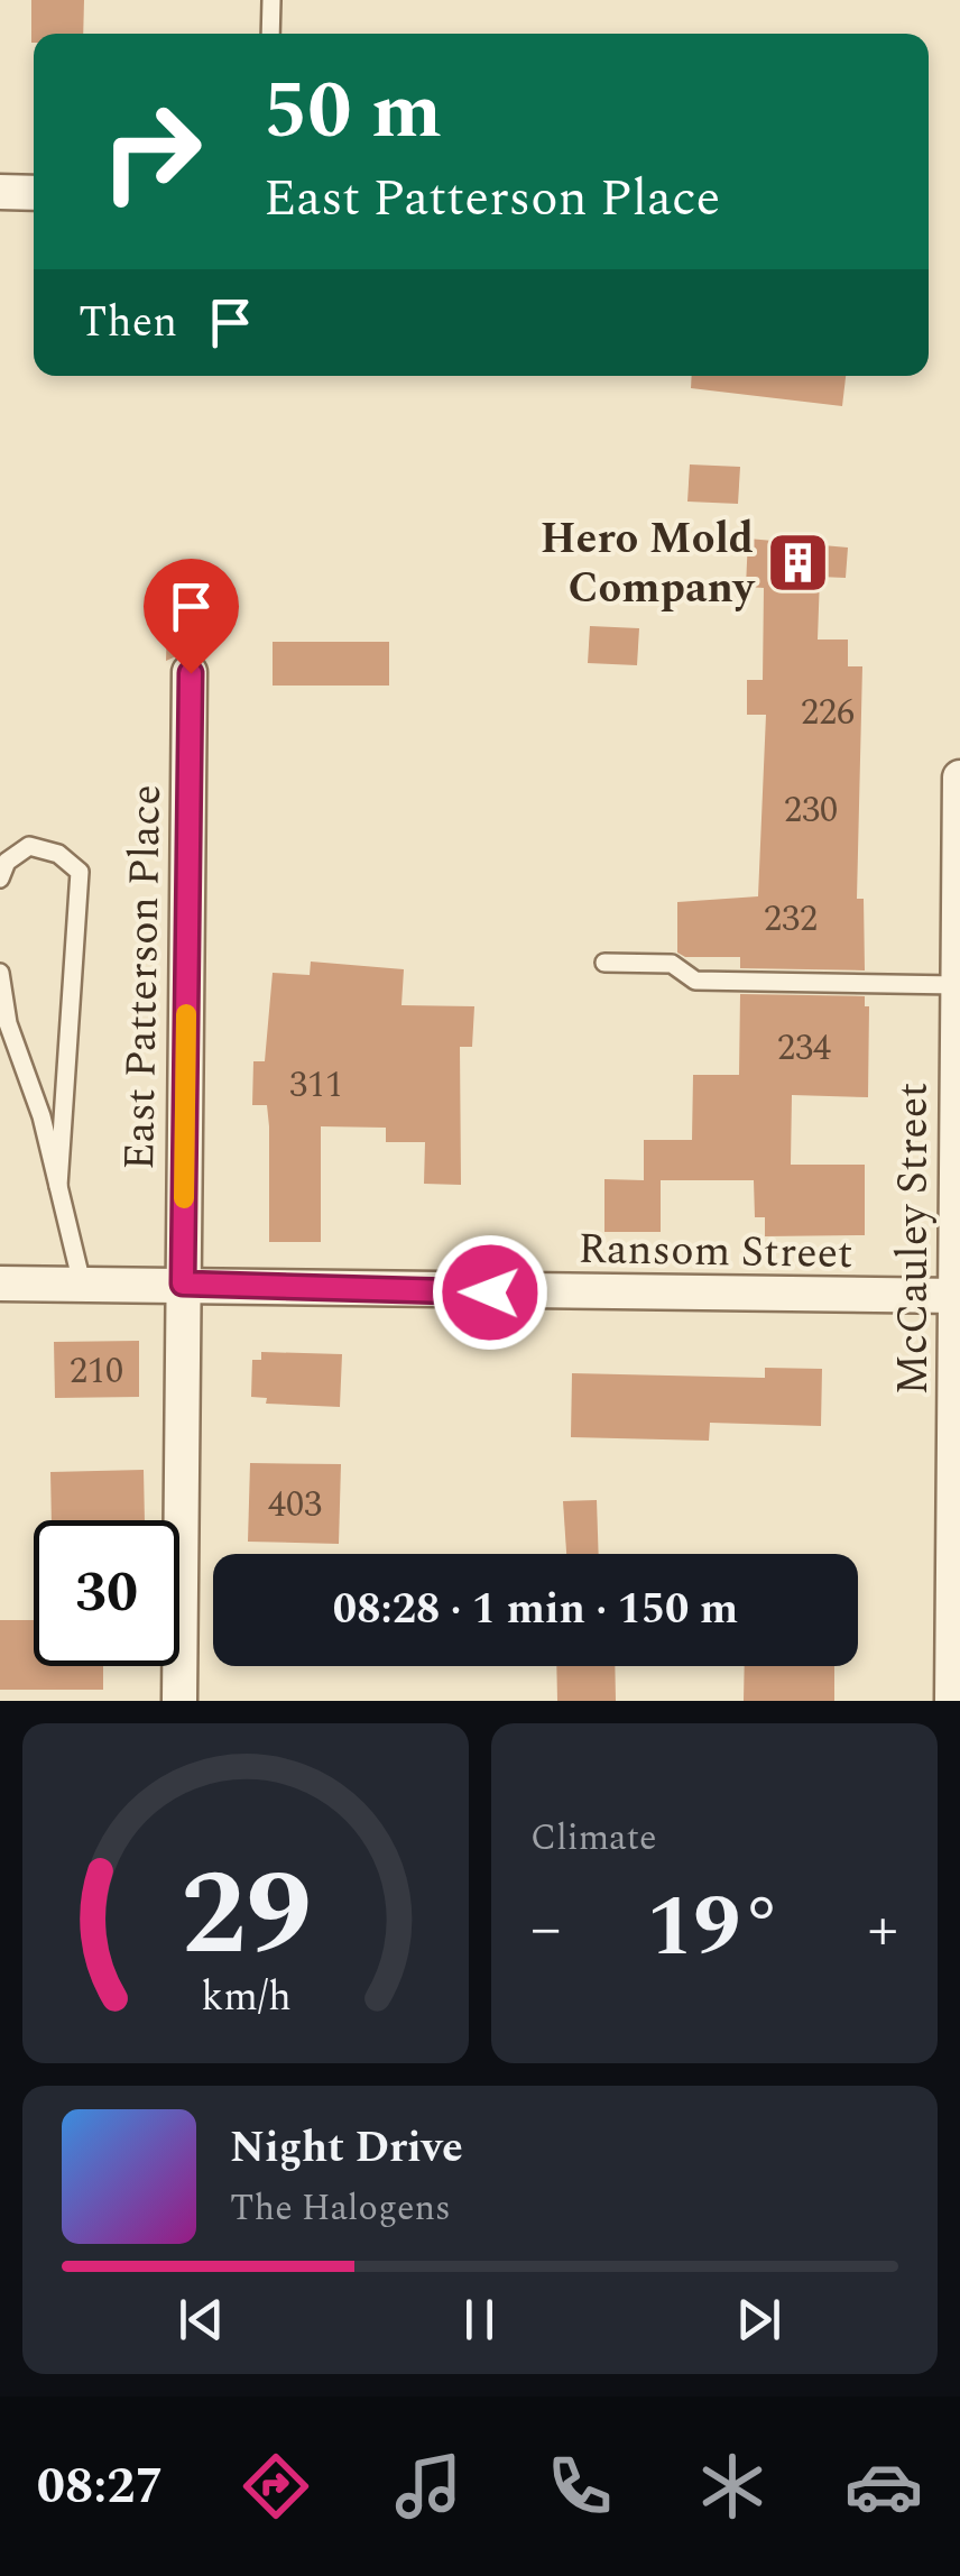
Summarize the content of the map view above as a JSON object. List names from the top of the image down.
{
  "streets": {
    "street": ["East Patterson Place", "McCauley Street", "Ransom Street"]
  },
  "crossings": [
    ["East Patterson Place", "Ransom Street"],
    ["McCauley Street", "Ransom Street"]
  ],
  "places": {
    "building": ["Hero Mold Company"]
  },
  "house_numbers": [
    "226",
    "230",
    "232",
    "234",
    "311",
    "210",
    "403"
  ],
  "page": {
    "turn": ["50 m", "East Patterson Place"],
    "then": "Then",
    "limit": "30",
    "trip": "08:28 · 1 min · 150 m",
    "tile": "Climate",
    "heat": ["−", "19°", "+"],
    "song": ["Night Drive", "The Halogens"],
    "tabs": "08:27",
    "gauge": ["29", "km/h"]
  }
}
